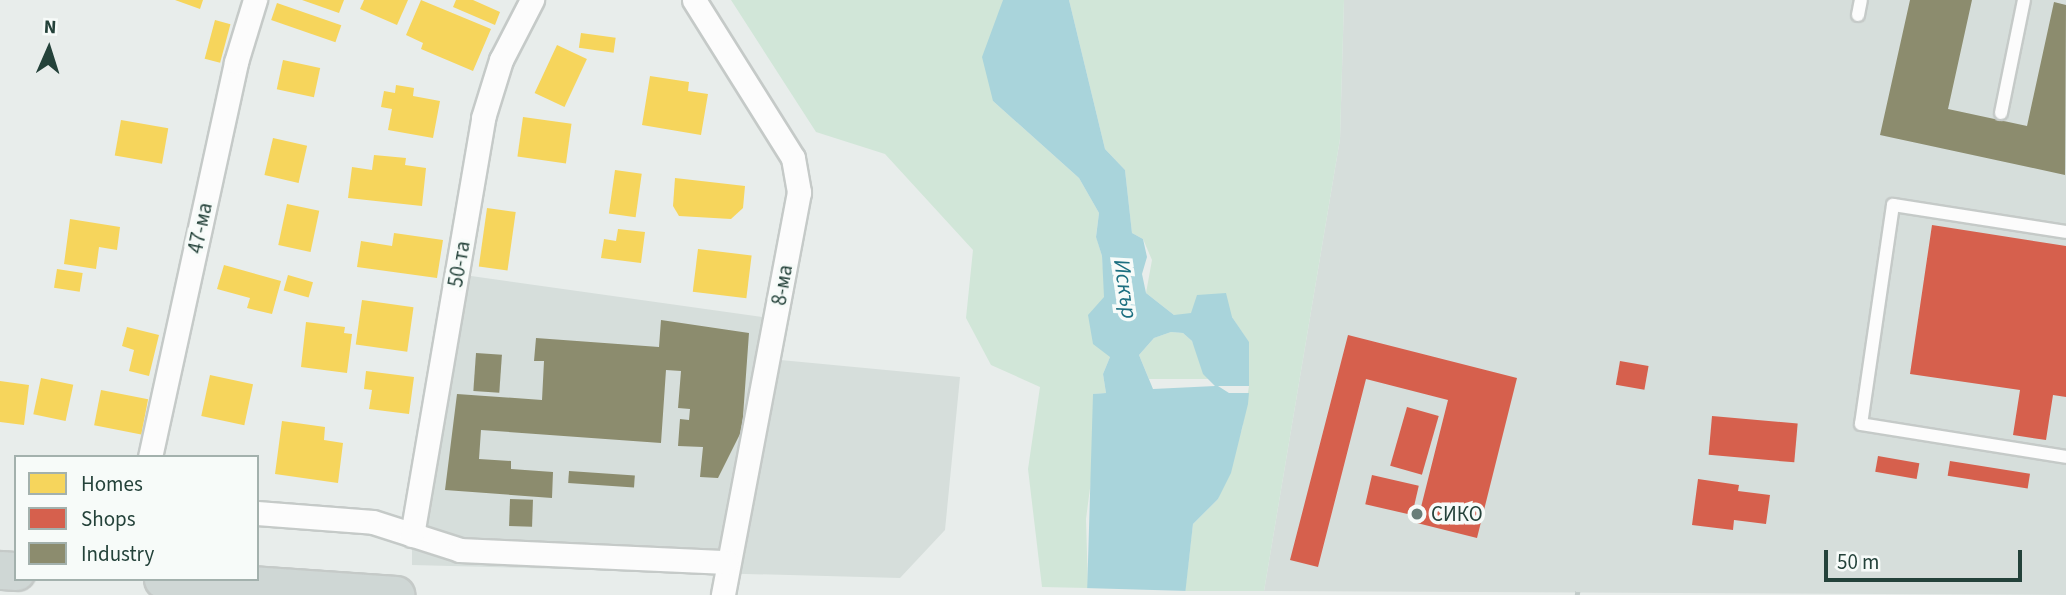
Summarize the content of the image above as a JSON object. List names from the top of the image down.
{
  "streets": {
    "street": ["47-ма", "50-та", "8-ма"]
  },
  "water": ["Искър"],
  "places": ["СИКО"],
  "legend": ["Homes", "Shops", "Industry"],
  "scale_bar": "50 m",
  "north": "top"
}
